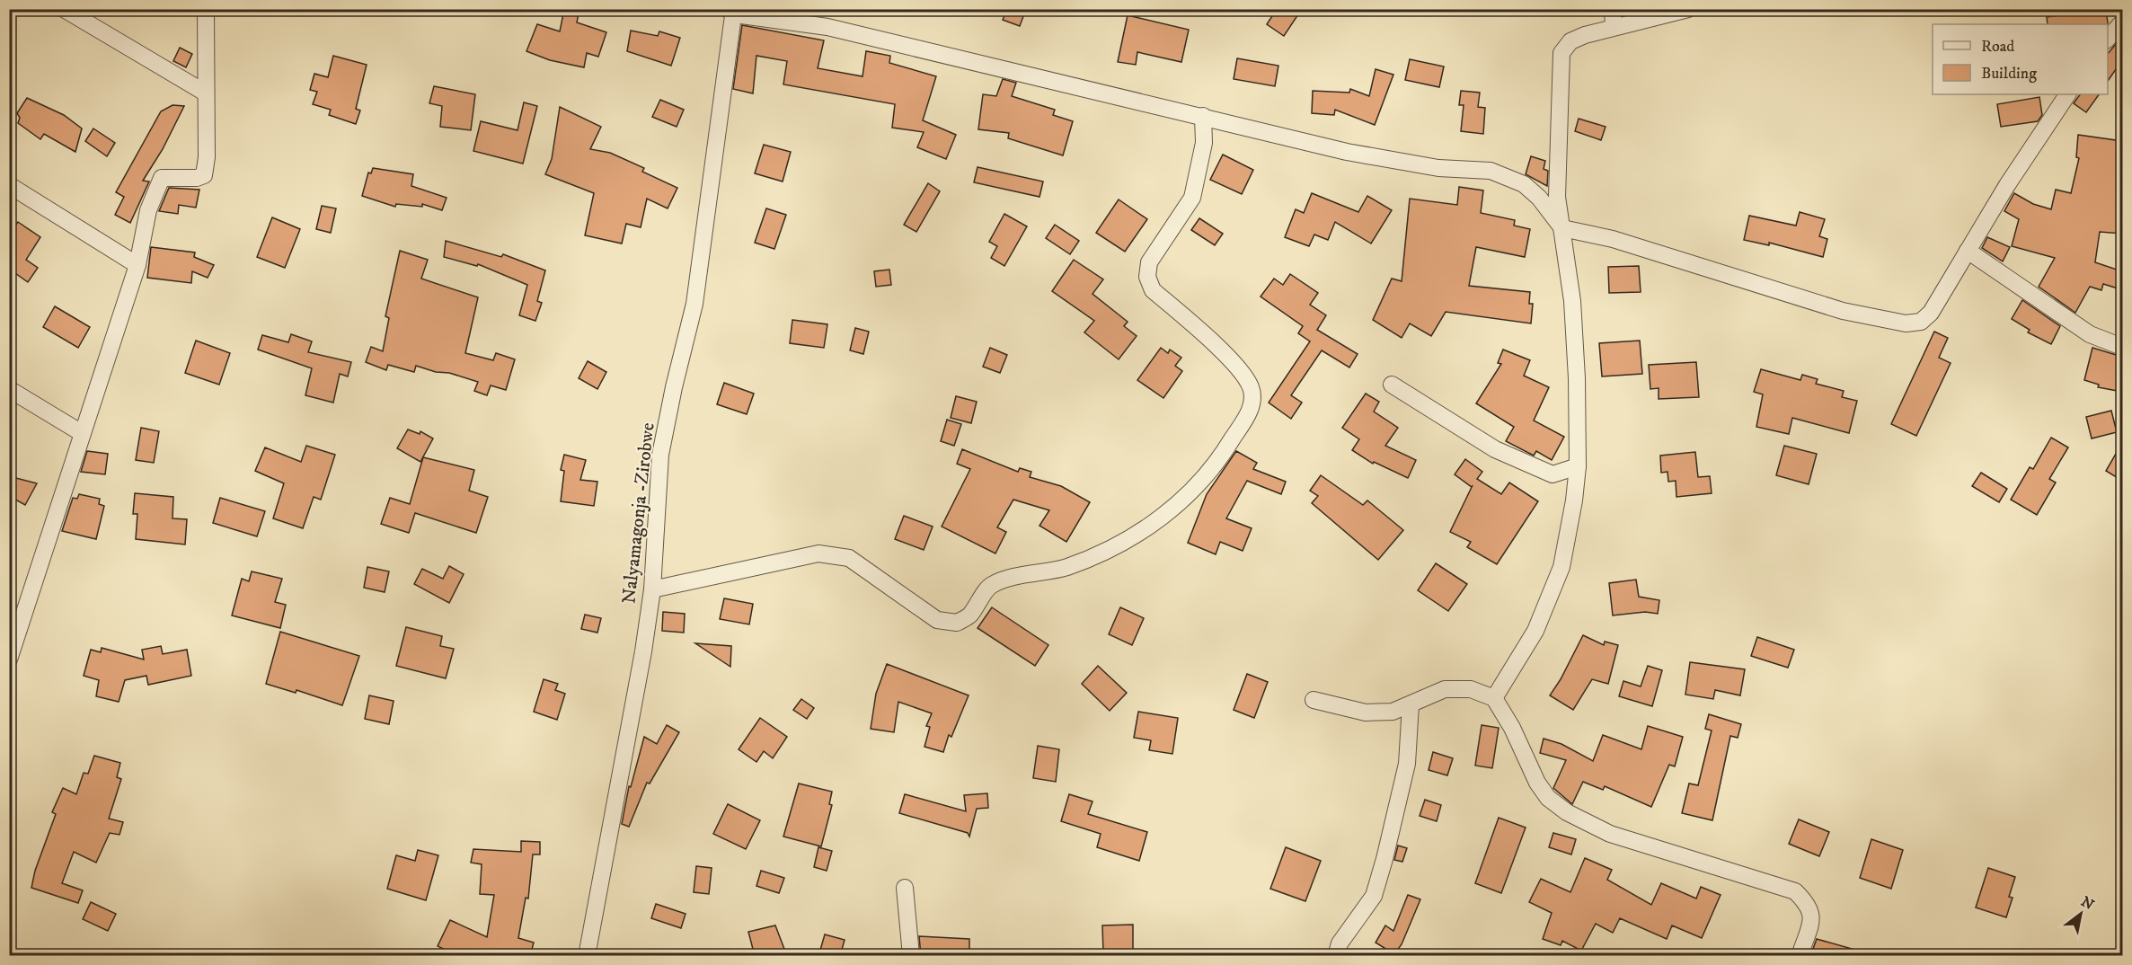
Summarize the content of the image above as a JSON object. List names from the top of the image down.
{
  "streets": {
    "street": ["Nalyamagonja -Zirobwe"]
  },
  "legend": ["Road", "Building"],
  "north": "top right"
}
